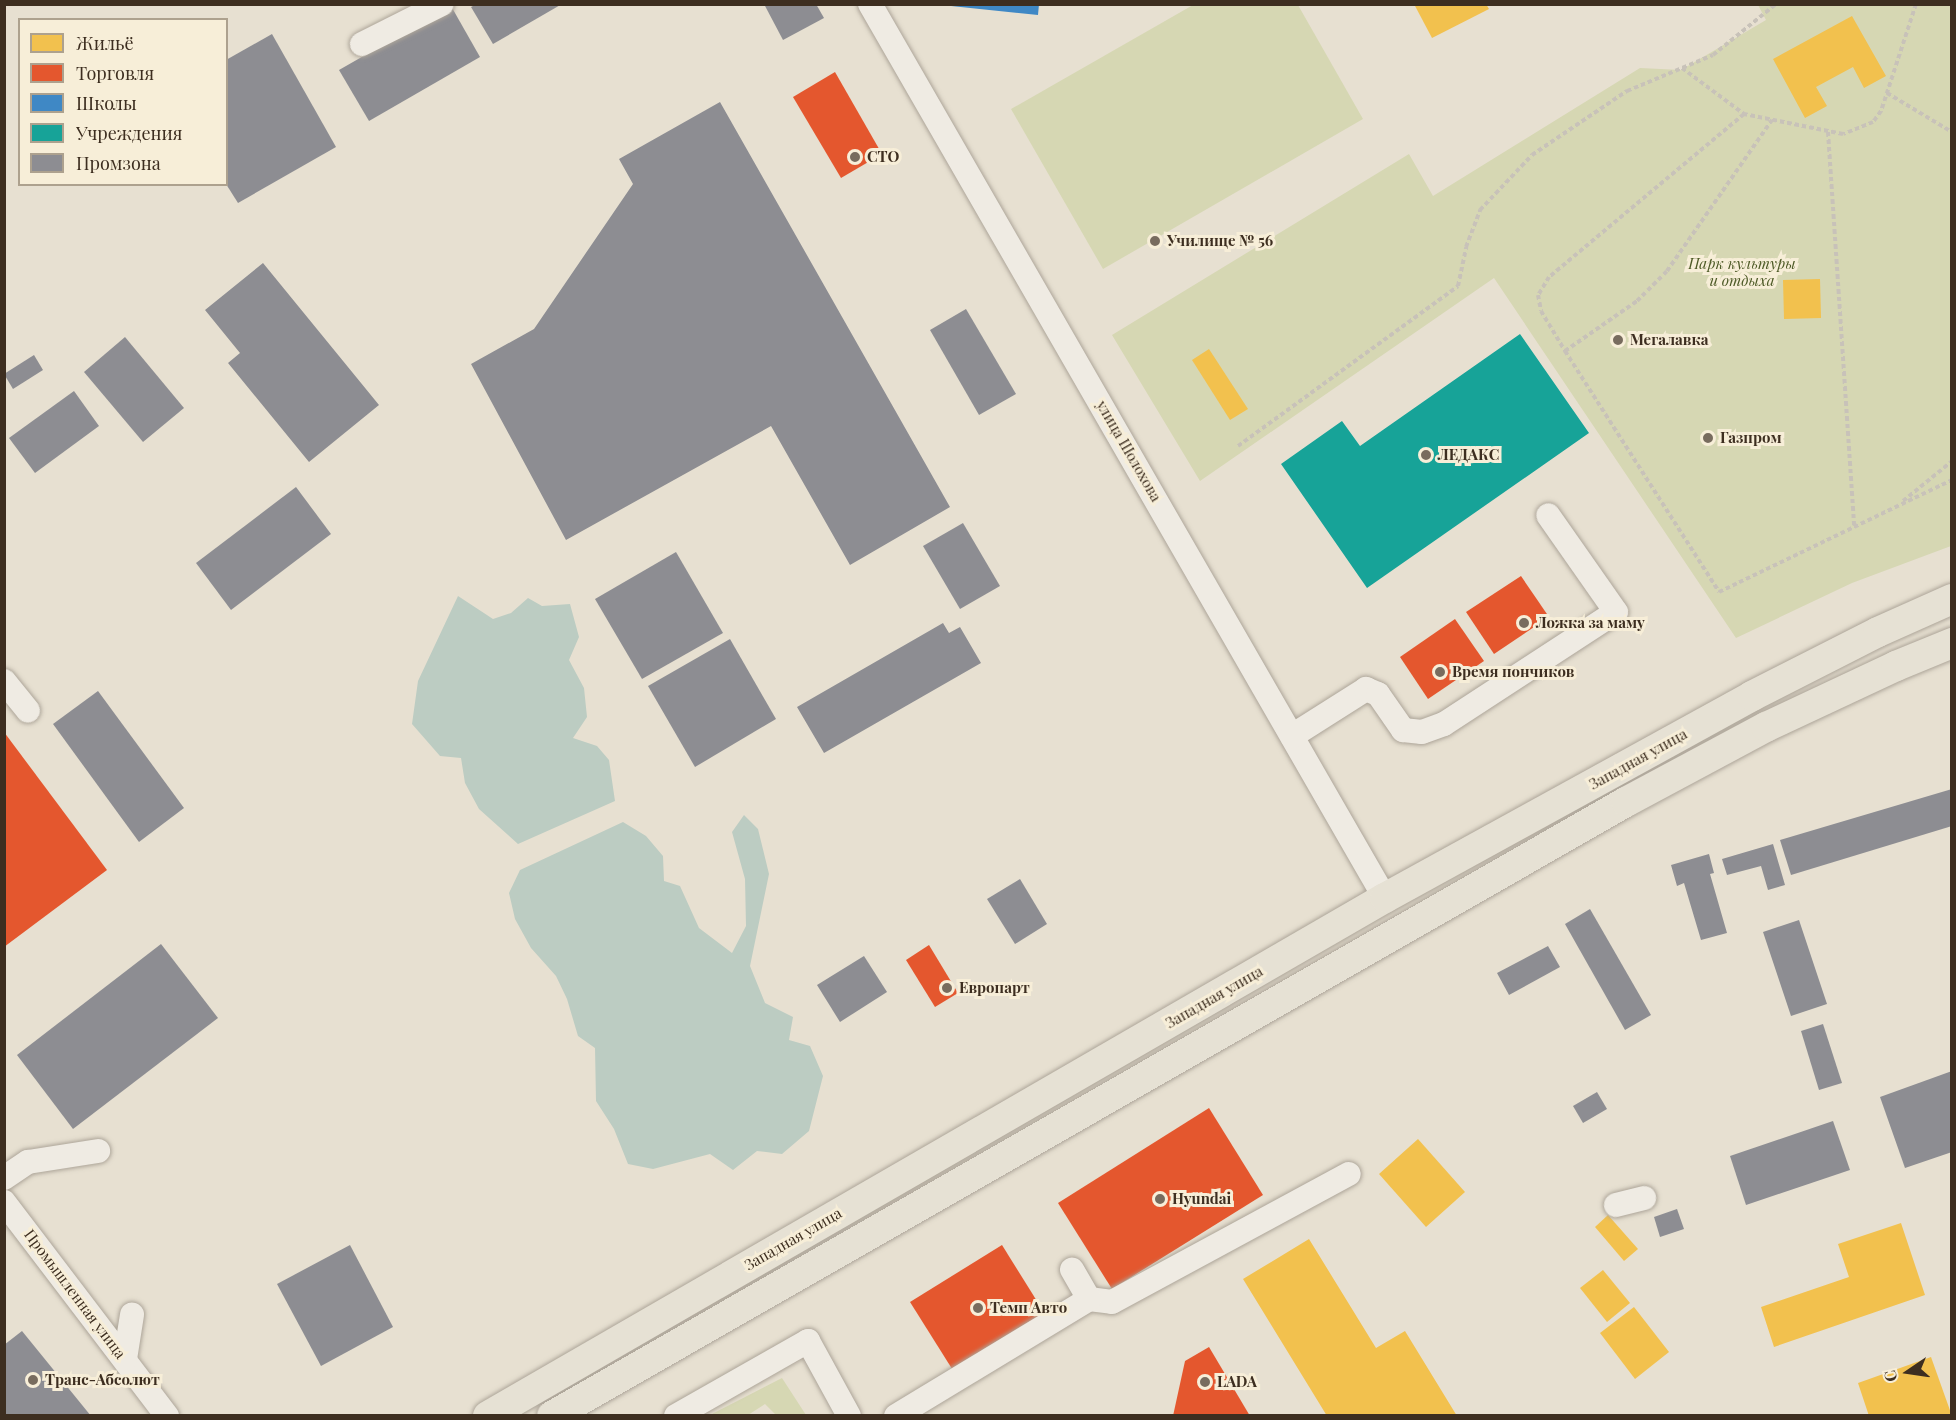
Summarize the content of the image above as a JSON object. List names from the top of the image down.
{
  "streets": {
    "main road": ["Западная улица"],
    "street": ["улица Шолохова", "Промышленная улица"]
  },
  "crossings": [
    ["улица Шолохова", "Западная улица"]
  ],
  "parks": ["Парк культуры и отдыха"],
  "places": [
    "СТО",
    "Училище № 56",
    "Мегалавка",
    "Газпром",
    "ЛЕДАКС",
    "Ложка за маму",
    "Время пончиков",
    "Европарт",
    "Hyundai",
    "Темп Авто",
    "Транс-Абсолют",
    "LADA"
  ],
  "legend": [
    "Жильё",
    "Торговля",
    "Школы",
    "Учреждения",
    "Промзона"
  ],
  "north": "left"
}
